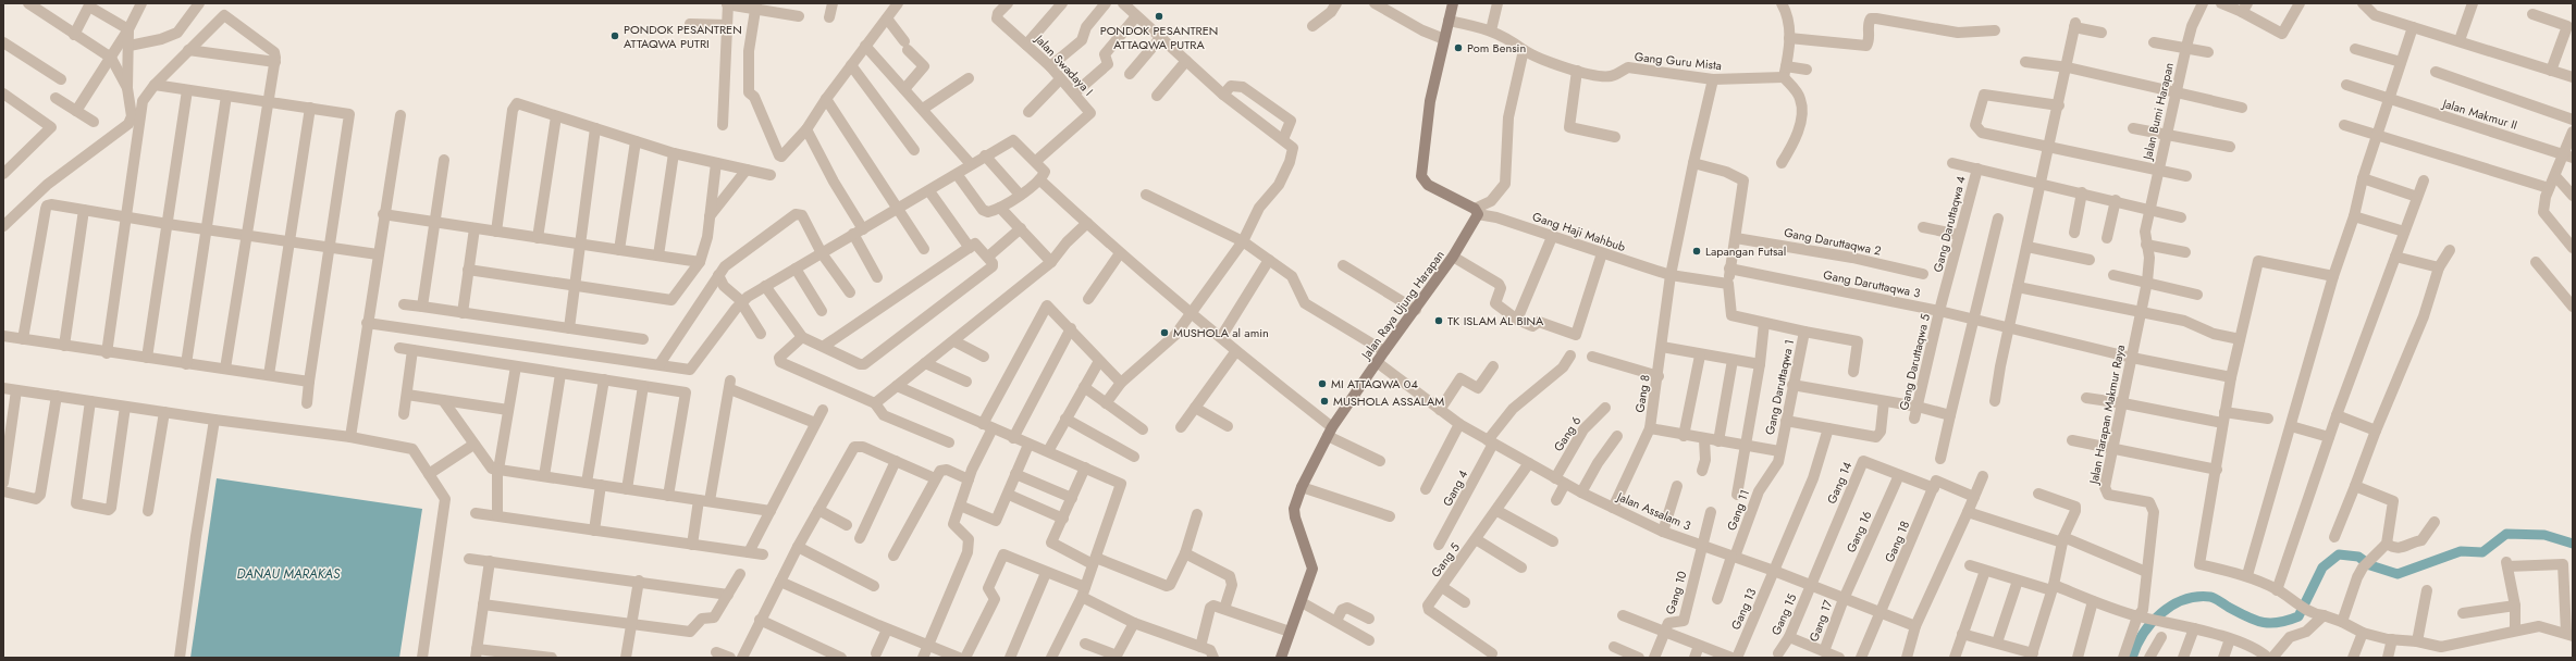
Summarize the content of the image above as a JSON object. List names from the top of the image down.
{
  "streets": {
    "street": [
      "Gang Guru Mista",
      "Jalan Swadaya I",
      "Jalan Bumi Harapan",
      "Jalan Makmur II",
      "Gang Daruttaqwa 4",
      "Gang Haji Mahbub",
      "Gang Daruttaqwa 2",
      "Gang Daruttaqwa 3",
      "Jalan Raya Ujung Harapan",
      "Gang Daruttaqwa 5",
      "Gang Daruttaqwa 1",
      "Gang 8",
      "Jalan Harapan Makmur Raya",
      "Gang 6",
      "Gang 14",
      "Gang 4",
      "Gang 11",
      "Jalan Assalam 3",
      "Gang 16",
      "Gang 18",
      "Gang 5",
      "Gang 10",
      "Gang 13",
      "Gang 15",
      "Gang 17"
    ]
  },
  "crossings": [
    ["Gang Guru Mista", "Gang 8"],
    ["Jalan Bumi Harapan", "Jalan Harapan Makmur Raya"],
    ["Gang Daruttaqwa 4", "Gang Daruttaqwa 3"],
    ["Gang Daruttaqwa 4", "Gang Daruttaqwa 5"],
    ["Gang Haji Mahbub", "Jalan Raya Ujung Harapan"],
    ["Gang Haji Mahbub", "Gang 8"],
    ["Gang Daruttaqwa 2", "Gang Daruttaqwa 1"],
    ["Gang Daruttaqwa 3", "Gang Daruttaqwa 5"],
    ["Gang Daruttaqwa 3", "Gang Daruttaqwa 1"],
    ["Gang Daruttaqwa 3", "Jalan Harapan Makmur Raya"],
    ["Jalan Raya Ujung Harapan", "Jalan Assalam 3"],
    ["Gang Daruttaqwa 1", "Gang 8"],
    ["Gang Daruttaqwa 1", "Gang 11"],
    ["Gang 8", "Jalan Assalam 3"],
    ["Gang 6", "Jalan Assalam 3"],
    ["Gang 14", "Jalan Assalam 3"],
    ["Gang 14", "Gang 16"],
    ["Gang 14", "Gang 18"],
    ["Gang 14", "Gang 15"],
    ["Gang 4", "Jalan Assalam 3"],
    ["Gang 11", "Jalan Assalam 3"],
    ["Jalan Assalam 3", "Gang 16"],
    ["Jalan Assalam 3", "Gang 18"],
    ["Jalan Assalam 3", "Gang 5"],
    ["Jalan Assalam 3", "Gang 10"],
    ["Jalan Assalam 3", "Gang 13"],
    ["Jalan Assalam 3", "Gang 15"],
    ["Jalan Assalam 3", "Gang 17"],
    ["Gang 16", "Gang 17"]
  ],
  "water": ["DANAU MARAKAS"],
  "places": [
    "PONDOK PESANTREN ATTAQWA PUTRA",
    "PONDOK PESANTREN ATTAQWA PUTRI",
    "Pom Bensin",
    "Lapangan Futsal",
    "TK ISLAM AL BINA",
    "MUSHOLA al amin",
    "MI ATTAQWA 04",
    "MUSHOLA ASSALAM"
  ]
}
